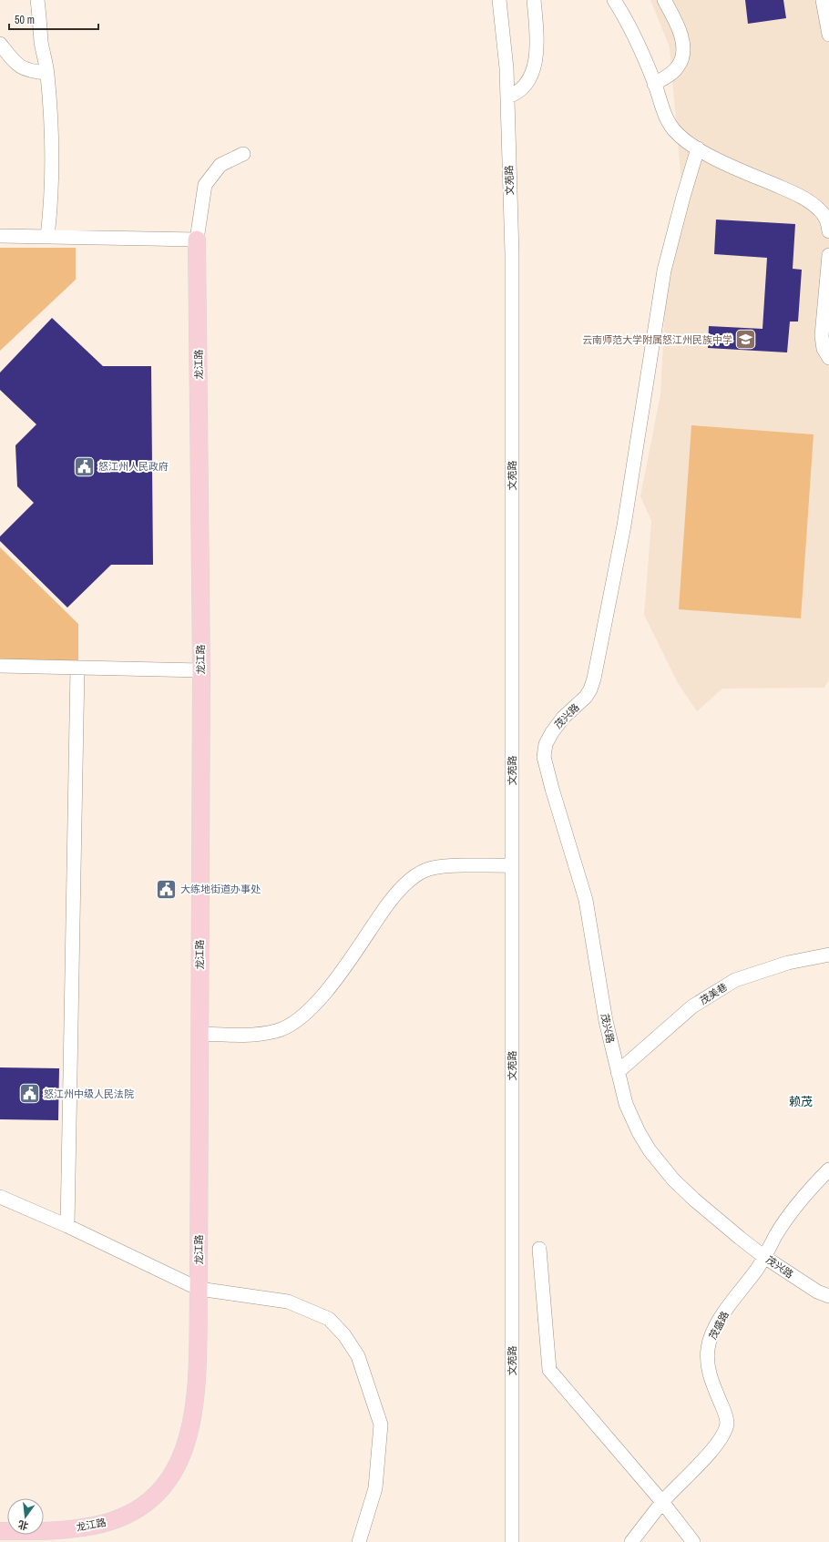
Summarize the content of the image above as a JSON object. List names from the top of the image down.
{
  "streets": {
    "main road": ["龙江路"],
    "street": [
      "文苑路",
      "茂兴路",
      "茂美巷",
      "茂盛路"
    ]
  },
  "crossings": [
    ["茂兴路", "茂美巷"],
    ["茂兴路", "茂盛路"]
  ],
  "districts": ["赖茂"],
  "places": {
    "school or university": ["云南师范大学附属怒江州民族中学"],
    "public building": ["怒江州人民政府", "大练地街道办事处", "怒江州中级人民法院"]
  },
  "scale_bar": "50 m",
  "north": "bottom"
}
